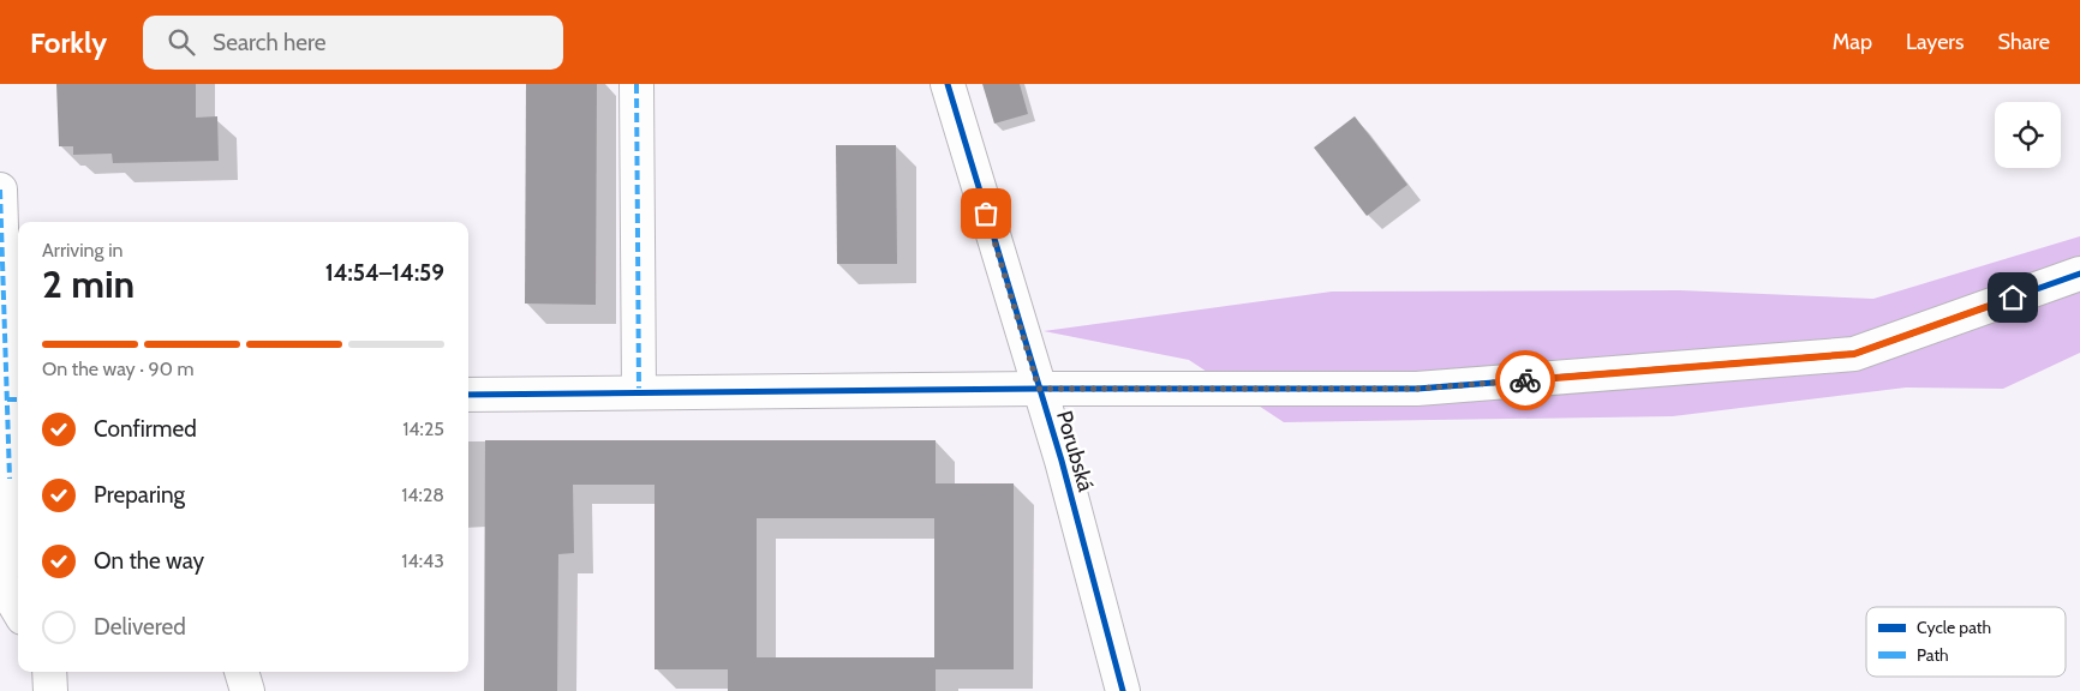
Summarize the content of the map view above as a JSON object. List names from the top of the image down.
{
  "streets": {
    "street": ["Porubská"]
  },
  "legend": ["Cycle path", "Path"],
  "page": {
    "header": "Forkly",
    "search": "Search here",
    "nav": ["Map", "Layers", "Share"],
    "heading": ["2 min", "Arriving in", "14:54–14:59"],
    "bar": "On the way · 90 m",
    "list": [
      ["Confirmed", "14:25"],
      ["Preparing", "14:28"],
      ["On the way", "14:43"],
      "Delivered"
    ]
  }
}
